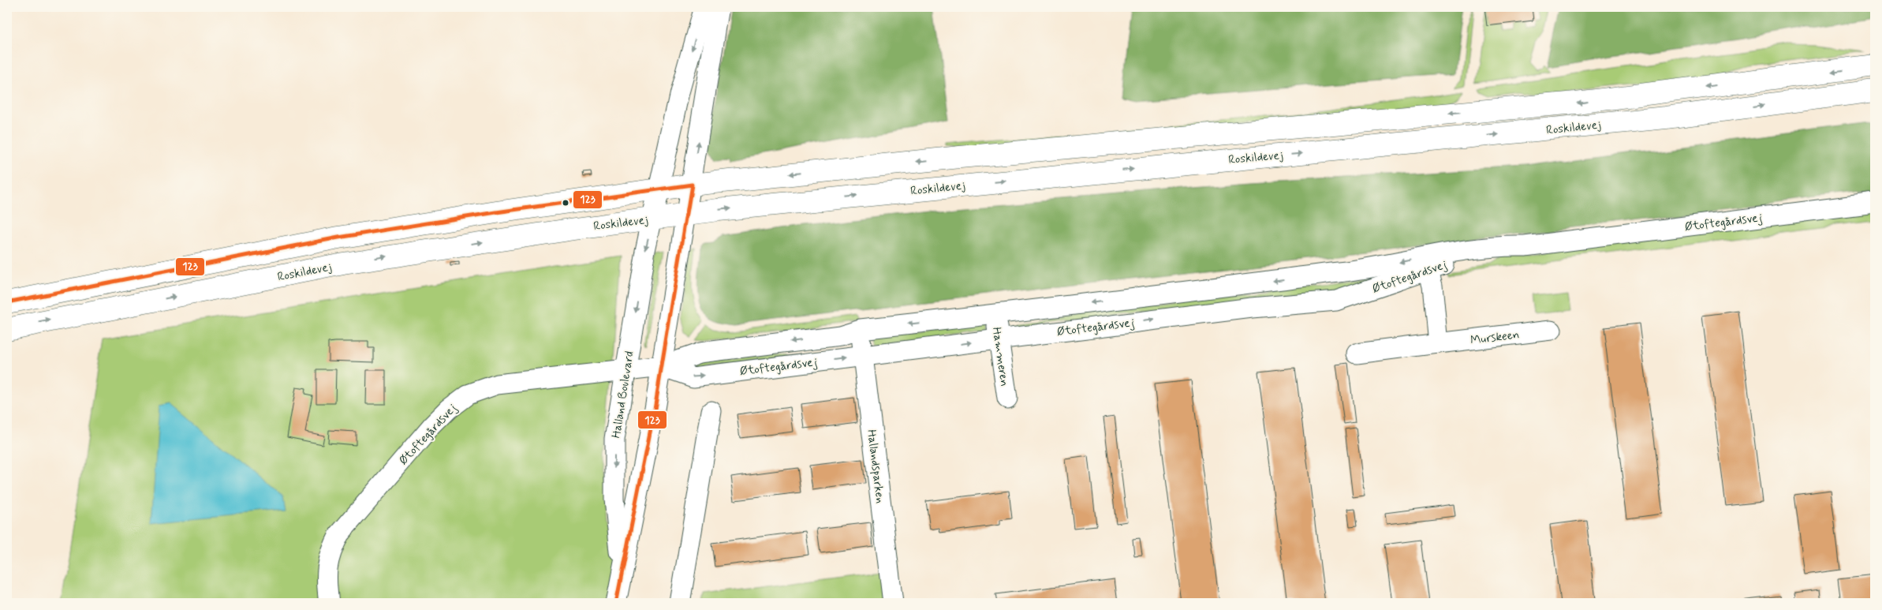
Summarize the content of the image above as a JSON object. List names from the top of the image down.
{
  "streets": {
    "main road": ["Roskildevej"],
    "street": [
      "Øtoftegårdsvej",
      "Murskeen",
      "Hammeren",
      "Halland Boulevard",
      "Hallandsparken"
    ]
  },
  "crossings": [
    ["Roskildevej", "Halland Boulevard"],
    ["Øtoftegårdsvej", "Hammeren"],
    ["Øtoftegårdsvej", "Halland Boulevard"],
    ["Øtoftegårdsvej", "Hallandsparken"]
  ],
  "lines": ["transit line 123"]
}
